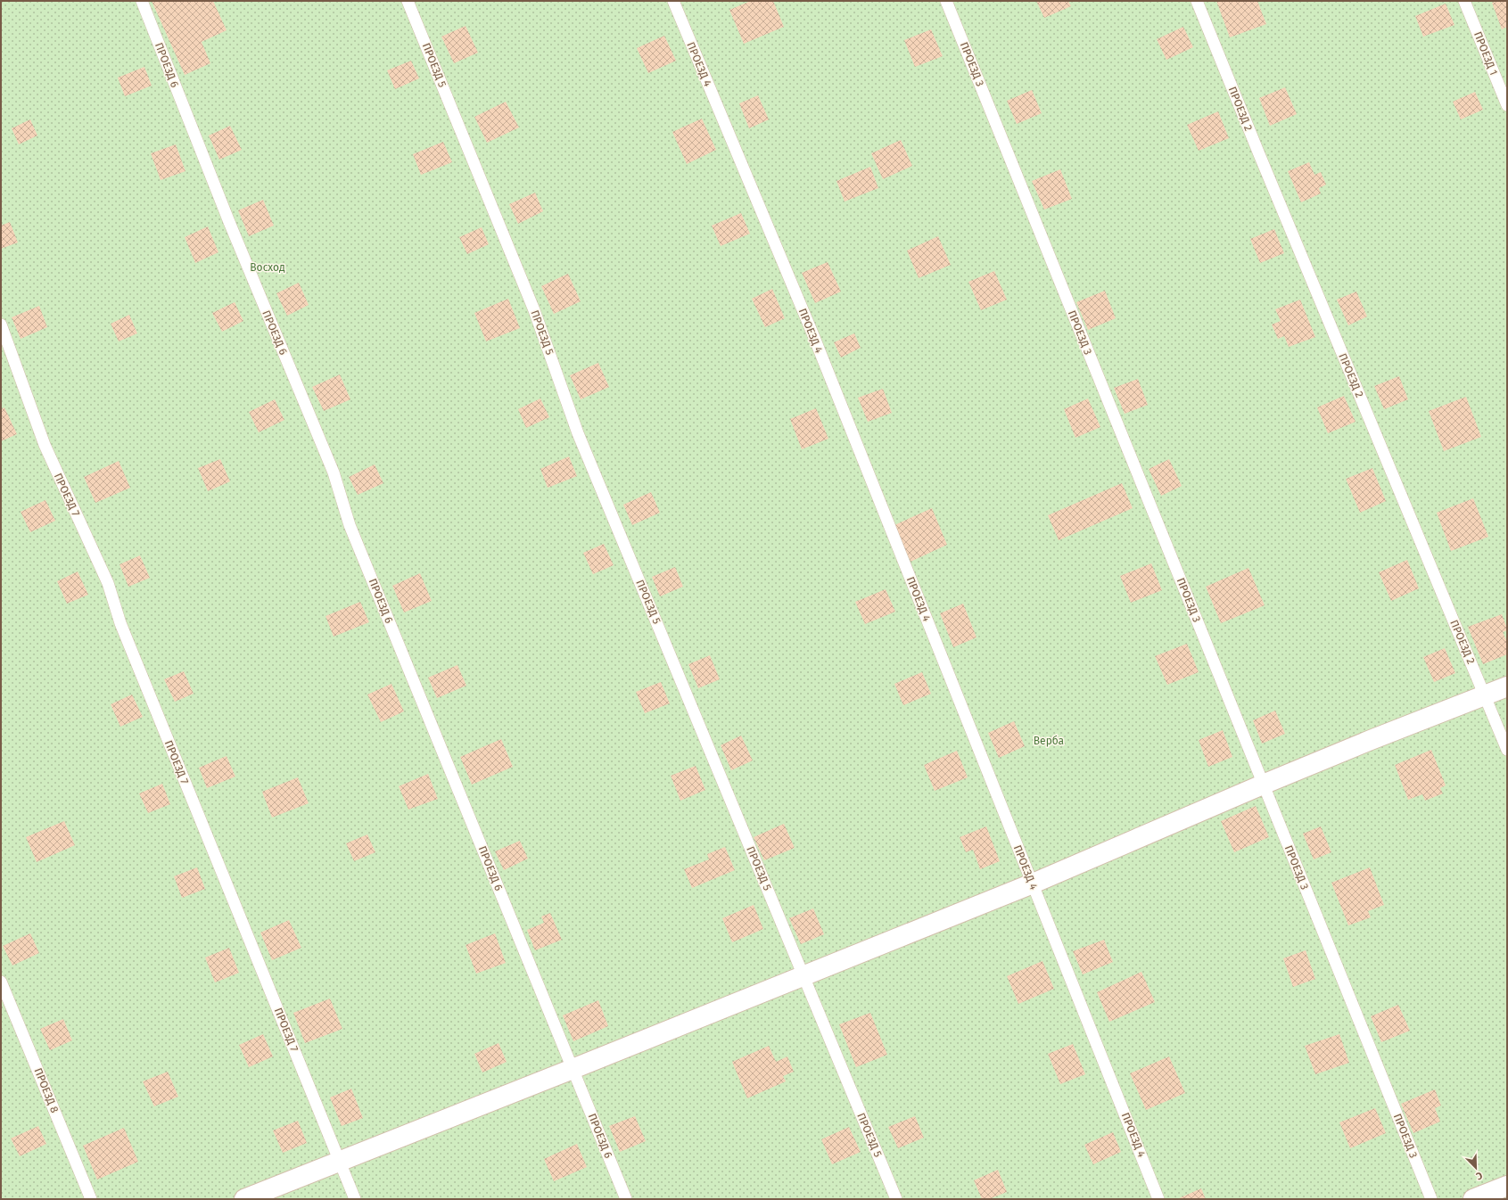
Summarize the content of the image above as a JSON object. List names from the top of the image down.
{
  "streets": {
    "lane": [
      "ПРОЕЗД 1",
      "ПРОЕЗД 4",
      "ПРОЕЗД 3",
      "ПРОЕЗД 6",
      "ПРОЕЗД 5",
      "ПРОЕЗД 2",
      "ПРОЕЗД 7",
      "ПРОЕЗД 8"
    ]
  },
  "parks": ["Восход", "Верба"],
  "north": "bottom right"
}
